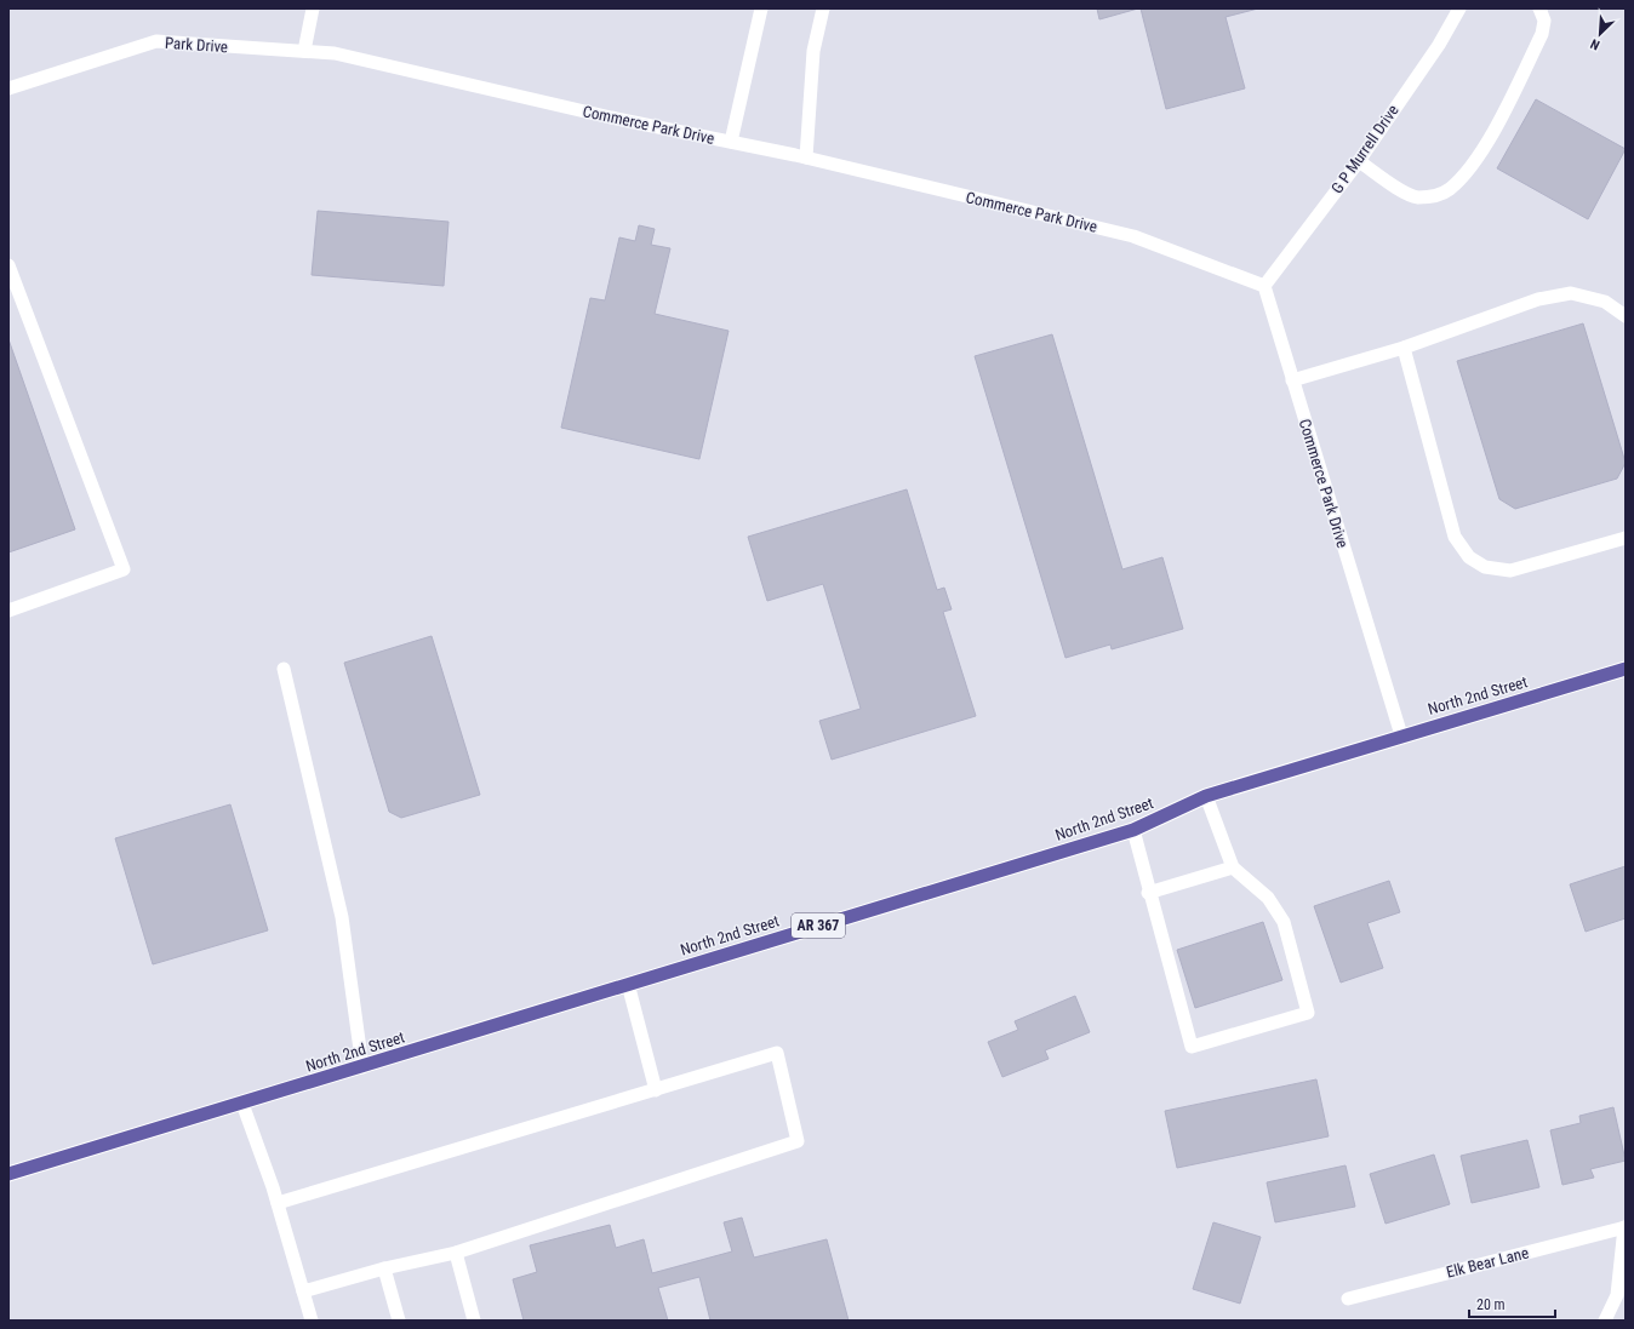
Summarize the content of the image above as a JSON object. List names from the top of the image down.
{
  "streets": {
    "main road": ["North 2nd Street", "AR 367"],
    "street": [
      "Park Drive",
      "Commerce Park Drive",
      "G P Murrell Drive",
      "Elk Bear Lane"
    ]
  },
  "crossings": [
    ["Park Drive", "Commerce Park Drive"],
    ["Commerce Park Drive", "G P Murrell Drive"],
    ["Commerce Park Drive", "North 2nd Street"]
  ],
  "scale_bar": "20 m",
  "north": "bottom left"
}
